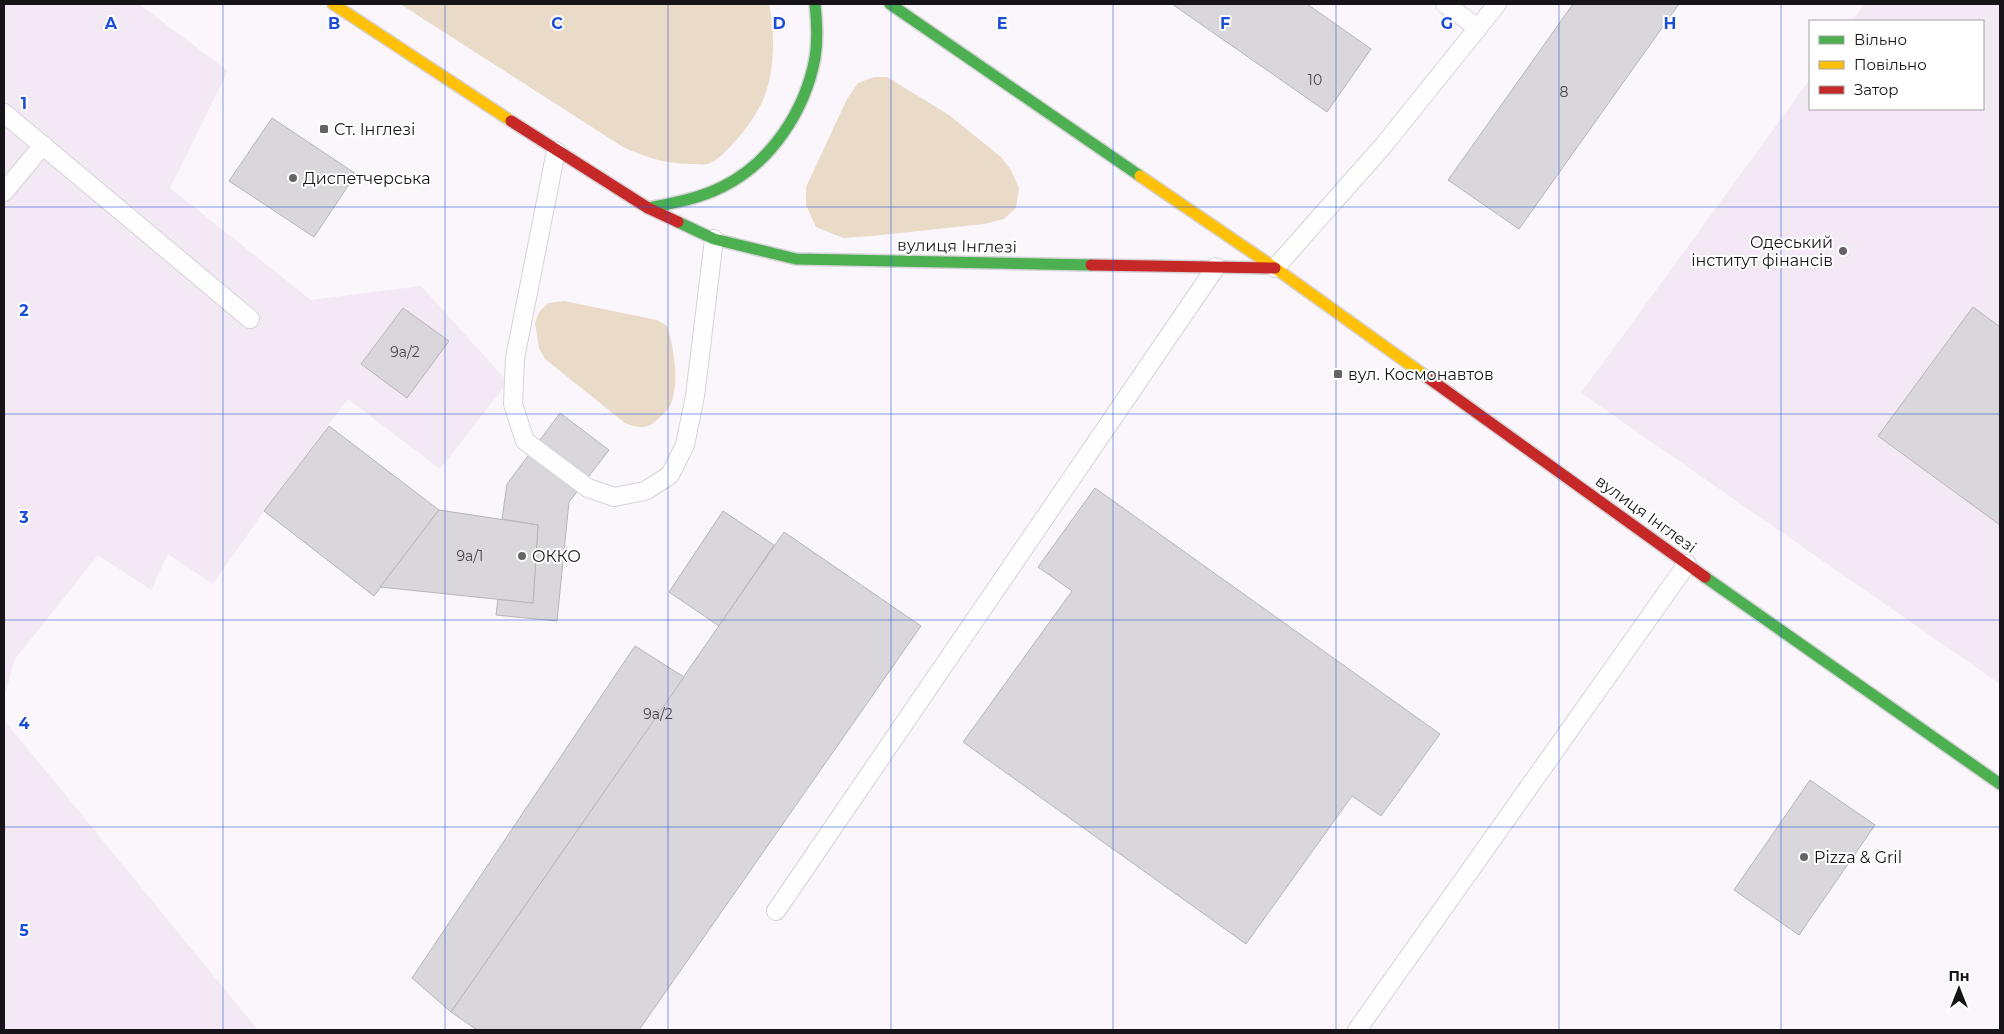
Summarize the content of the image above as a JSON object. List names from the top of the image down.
{
  "streets": {
    "main road": ["вулиця Інглезі"]
  },
  "places": {
    "transit": ["Ст. Інглезі", "вул. Космонавтов"],
    "other": [
      "Диспетчерська",
      "Одеський інститут фінансів",
      "ОККО",
      "Pizza & Gril"
    ]
  },
  "house_numbers": [
    "10",
    "8",
    "9а/2",
    "9а/1",
    "9а/2"
  ],
  "legend": ["Вільно", "Повільно", "Затор"],
  "north": "top",
  "grid": {
    "columns": [
      "A",
      "B",
      "C",
      "D",
      "E",
      "F",
      "G",
      "H"
    ],
    "rows": [
      "1",
      "2",
      "3",
      "4",
      "5"
    ]
  }
}
